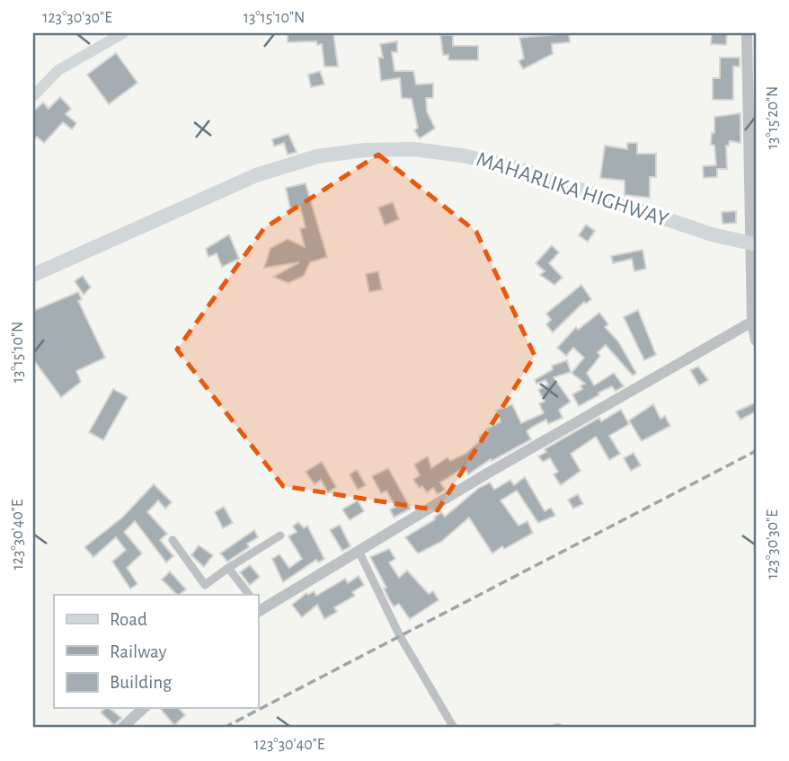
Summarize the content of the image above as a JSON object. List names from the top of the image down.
{
  "streets": {
    "highway": ["MAHARLIKA HIGHWAY"]
  },
  "legend": ["Road", "Railway", "Building"],
  "coordinates": [
    "123°30'30\"E",
    "13°15'10\"N",
    "13°15'20\"N",
    "123°30'40\"E"
  ]
}
